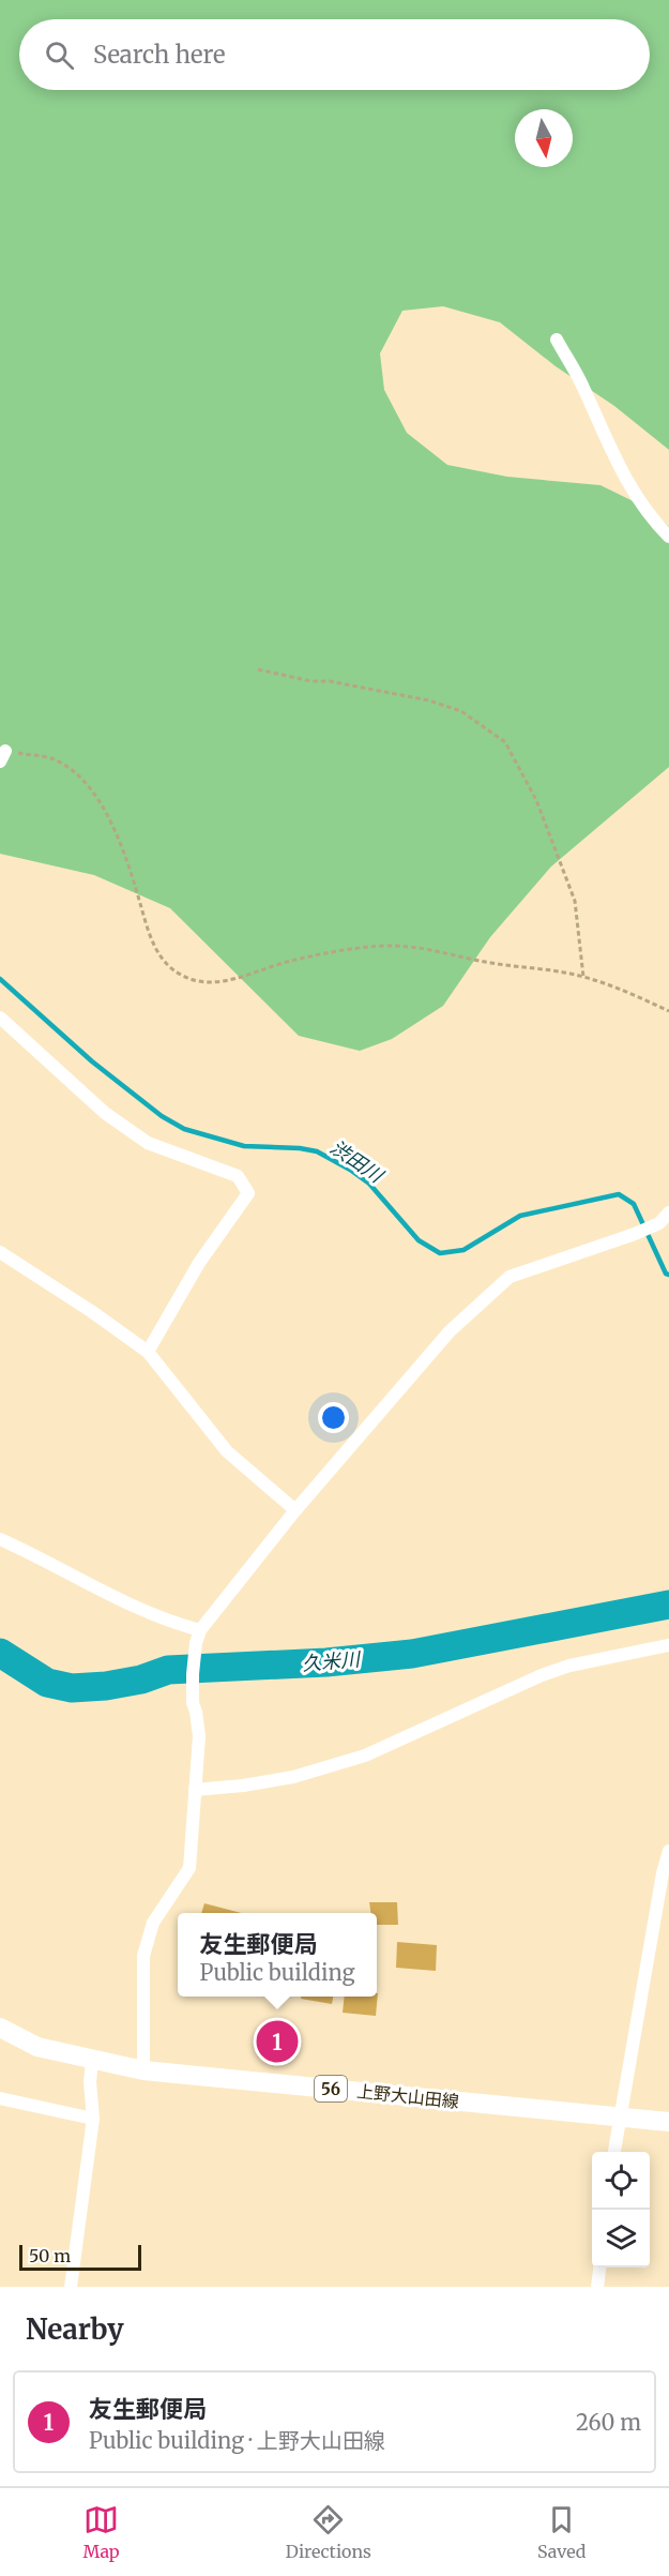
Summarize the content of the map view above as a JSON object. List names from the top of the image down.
{
  "streets": {
    "main road": ["56", "上野大山田線"]
  },
  "water": ["渋田川", "久米川"],
  "scale_bar": "50 m",
  "north": "bottom",
  "page": {
    "search": "Search here",
    "popup": ["友生郵便局", "Public building"],
    "pins": "1",
    "scale": "50 m",
    "heading": "Nearby",
    "list": [
      {
        "mark": "1",
        "name": "友生郵便局",
        "note": "Public building · 上野大山田線",
        "value": "260 m"
      }
    ],
    "nav": ["Map", "Directions", "Saved"]
  }
}
